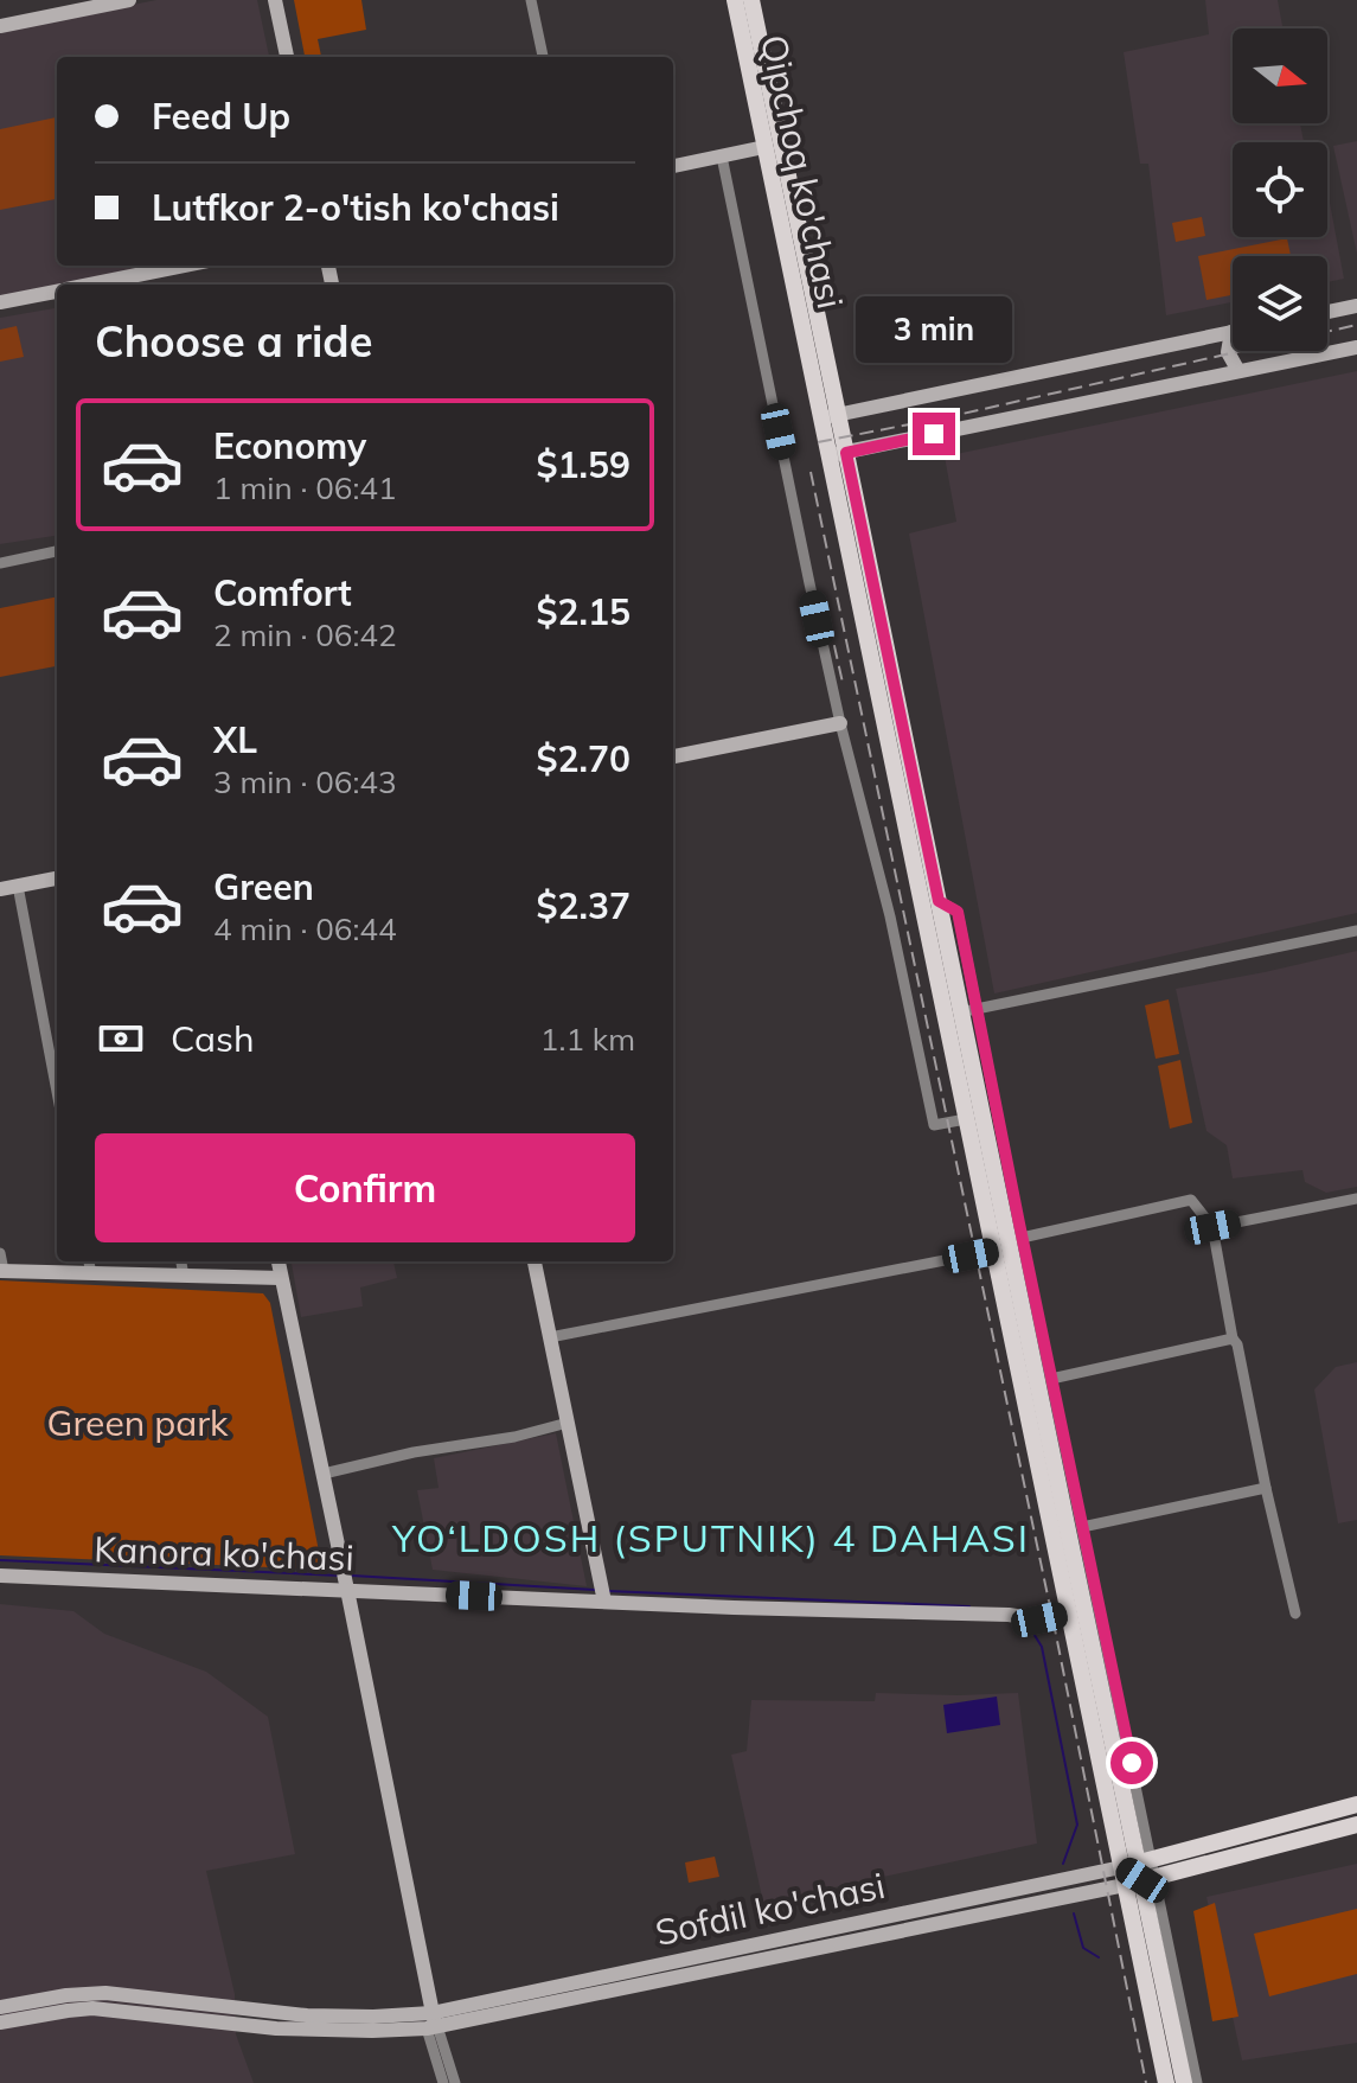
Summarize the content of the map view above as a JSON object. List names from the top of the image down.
{
  "streets": {
    "main road": ["Qipchoq ko'chasi"],
    "street": ["Kanora ko'chasi", "Sofdil ko'chasi"]
  },
  "crossings": [
    ["Qipchoq ko'chasi", "Kanora ko'chasi"],
    ["Qipchoq ko'chasi", "Sofdil ko'chasi"]
  ],
  "districts": ["YO‘LDOSH (SPUTNIK) 4 DAHASI"],
  "parks": ["Green park"],
  "north": "right",
  "page": {
    "banner": ["Feed Up", "Lutfkor 2-o'tish ko'chasi"],
    "heading": "Choose a ride",
    "bubble": "3 min",
    "list": [
      {
        "name": "Economy",
        "note": "1 min · 06:41",
        "value": "$1.59"
      },
      {
        "name": "Comfort",
        "note": "2 min · 06:42",
        "value": "$2.15"
      },
      {
        "name": "XL",
        "note": "3 min · 06:43",
        "value": "$2.70"
      },
      {
        "name": "Green",
        "note": "4 min · 06:44",
        "value": "$2.37"
      }
    ],
    "pay": ["Cash", "1.1 km"],
    "buttons": "Confirm"
  }
}
